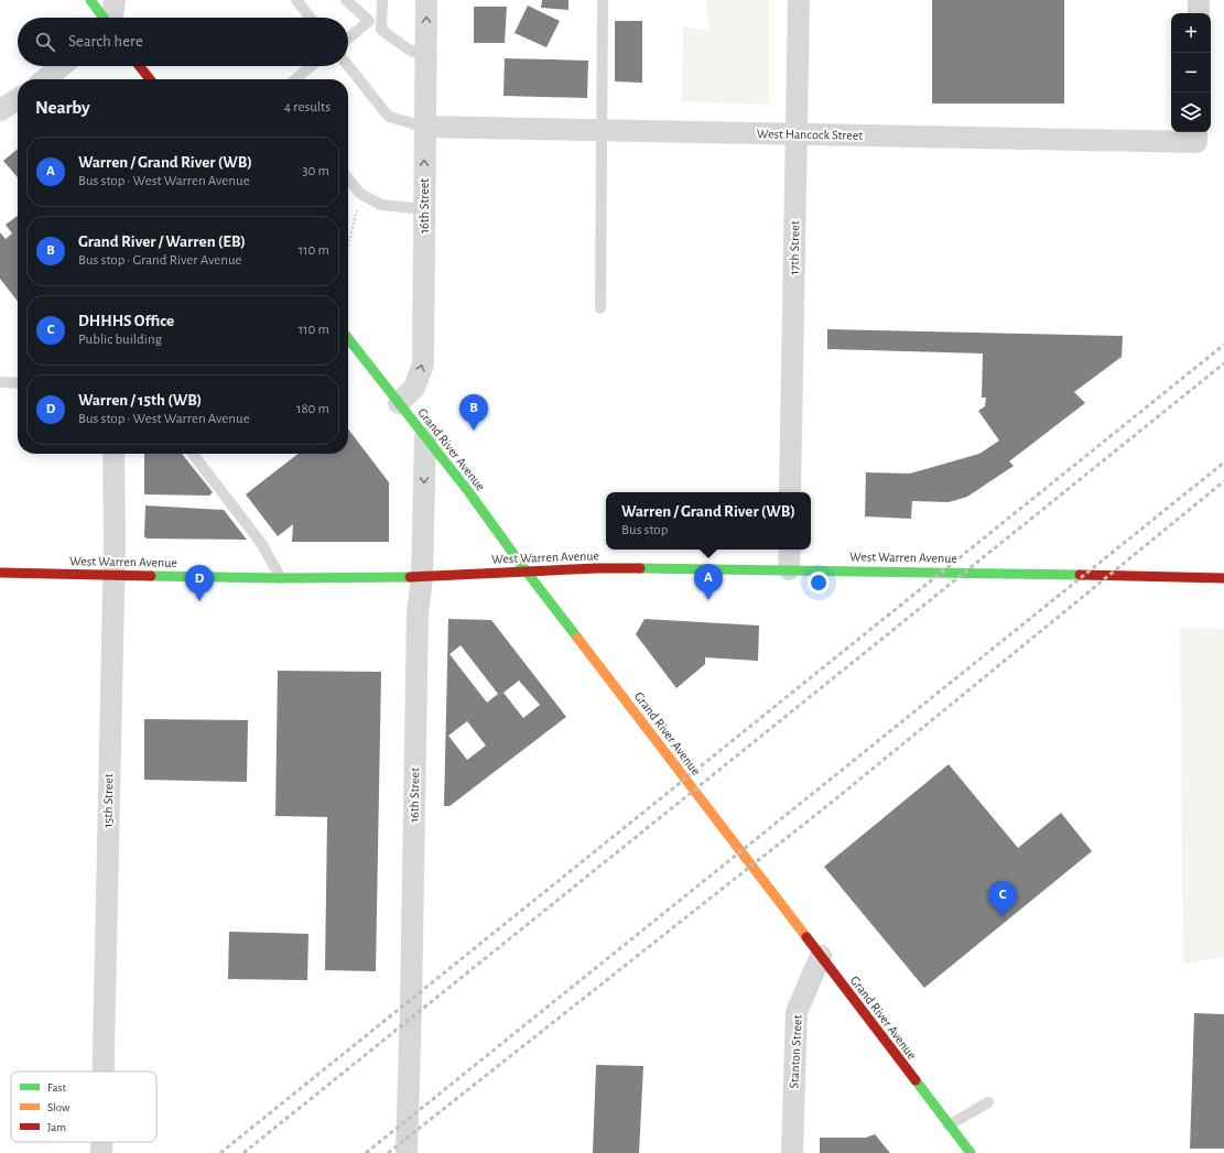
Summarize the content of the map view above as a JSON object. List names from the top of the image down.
{
  "streets": {
    "main road": ["Grand River Avenue", "West Warren Avenue"],
    "street": [
      "West Hancock Street",
      "16th Street",
      "17th Street",
      "15th Street",
      "Stanton Street"
    ]
  },
  "crossings": [
    ["West Hancock Street", "16th Street"],
    ["West Hancock Street", "17th Street"],
    ["16th Street", "Grand River Avenue"],
    ["16th Street", "West Warren Avenue"],
    ["Grand River Avenue", "West Warren Avenue"],
    ["Grand River Avenue", "Stanton Street"],
    ["West Warren Avenue", "15th Street"]
  ],
  "legend": ["Fast", "Slow", "Jam"],
  "page": {
    "map_buttons": ["+", "−"],
    "search": "Search here",
    "heading": ["Nearby", "4 results"],
    "list": [
      {
        "mark": "A",
        "name": "Warren / Grand River (WB)",
        "note": "Bus stop · West Warren Avenue",
        "value": "30 m"
      },
      {
        "mark": "B",
        "name": "Grand River / Warren (EB)",
        "note": "Bus stop · Grand River Avenue",
        "value": "110 m"
      },
      {
        "mark": "C",
        "name": "DHHHS Office",
        "note": "Public building",
        "value": "110 m"
      },
      {
        "mark": "D",
        "name": "Warren / 15th (WB)",
        "note": "Bus stop · West Warren Avenue",
        "value": "180 m"
      }
    ],
    "pins": [
      "B",
      "A",
      "D",
      "C"
    ],
    "popup": ["Warren / Grand River (WB)", "Bus stop"]
  }
}
